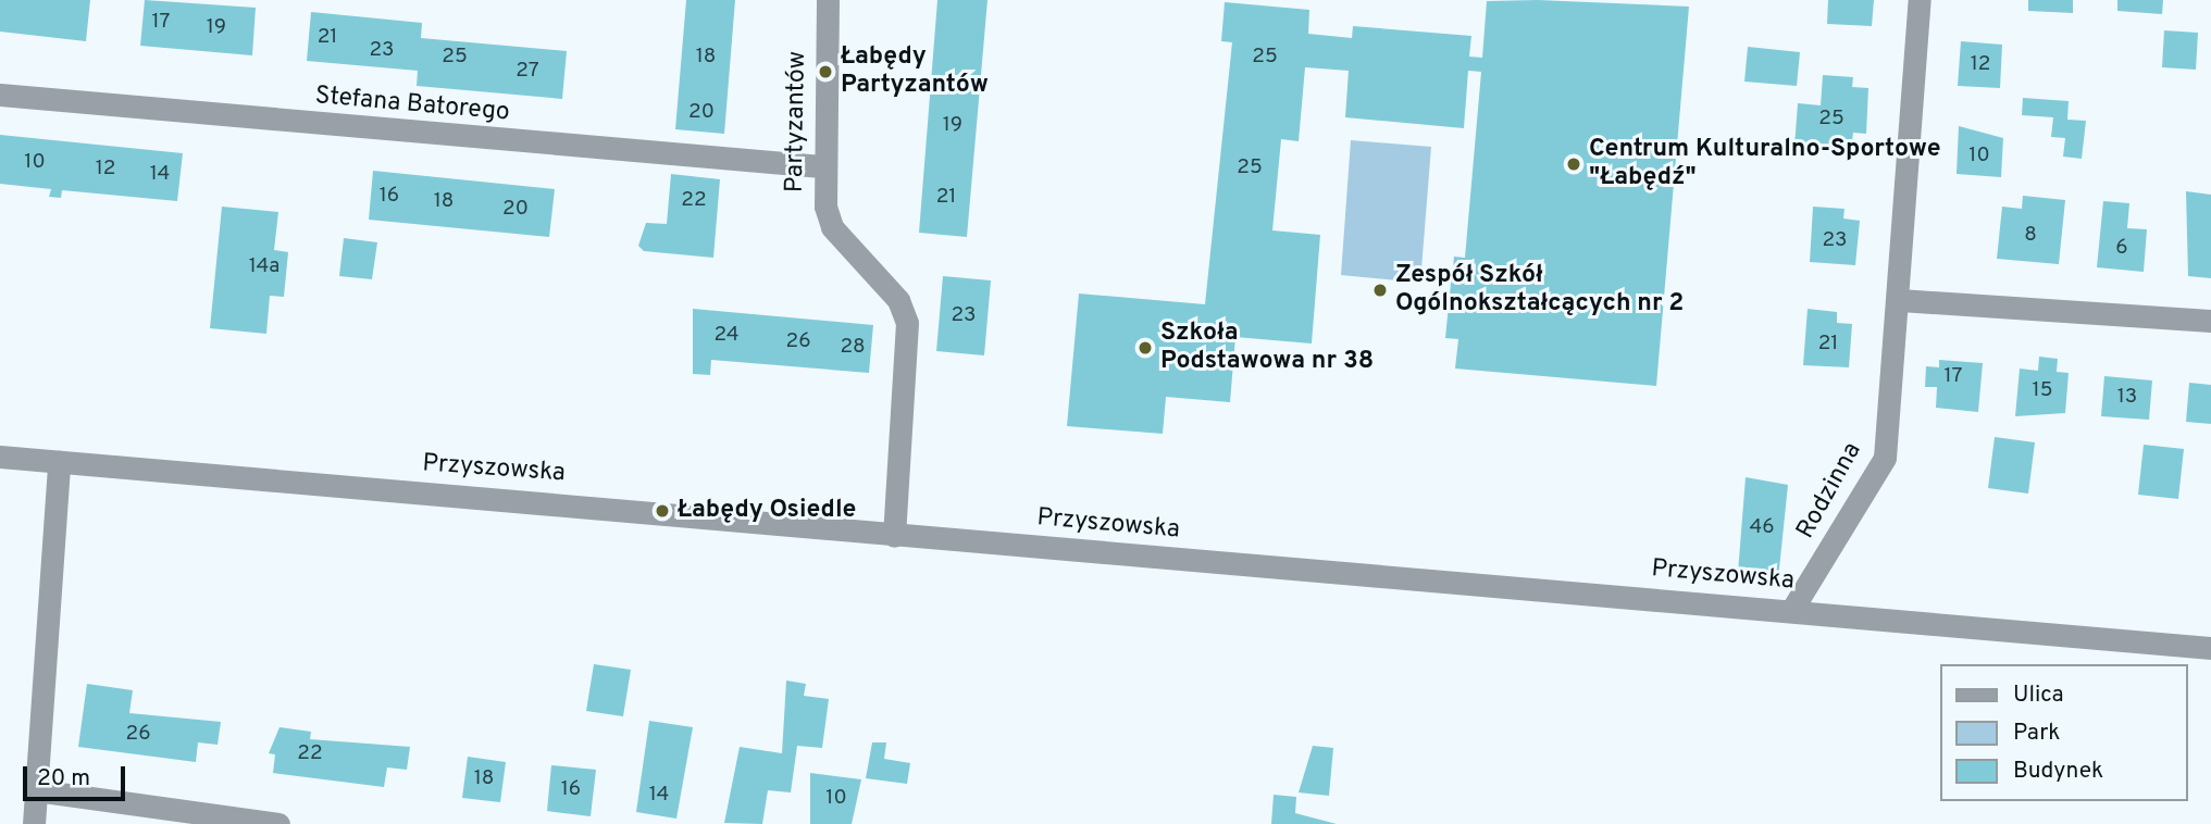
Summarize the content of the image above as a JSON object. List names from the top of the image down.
{
  "streets": {
    "street": [
      "Stefana Batorego",
      "Partyzantów",
      "Przyszowska",
      "Rodzinna"
    ]
  },
  "crossings": [
    ["Stefana Batorego", "Partyzantów"],
    ["Partyzantów", "Przyszowska"],
    ["Przyszowska", "Rodzinna"]
  ],
  "places": [
    "Łabędy Partyzantów",
    "Centrum Kulturalno-Sportowe \"Łabędź\"",
    "Zespół Szkół Ogólnokształcących nr 2",
    "Szkoła Podstawowa nr 38",
    "Łabędy Osiedle"
  ],
  "house_numbers": [
    "17",
    "19",
    "21",
    "23",
    "25",
    "18",
    "25",
    "12",
    "27",
    "20",
    "25",
    "19",
    "10",
    "10",
    "25",
    "12",
    "14",
    "16",
    "21",
    "22",
    "18",
    "20",
    "8",
    "23",
    "6",
    "14a",
    "23",
    "24",
    "26",
    "21",
    "28",
    "17",
    "15",
    "13",
    "46",
    "26",
    "22",
    "18",
    "16",
    "14",
    "10"
  ],
  "legend": ["Ulica", "Park", "Budynek"],
  "scale_bar": "20 m"
}
